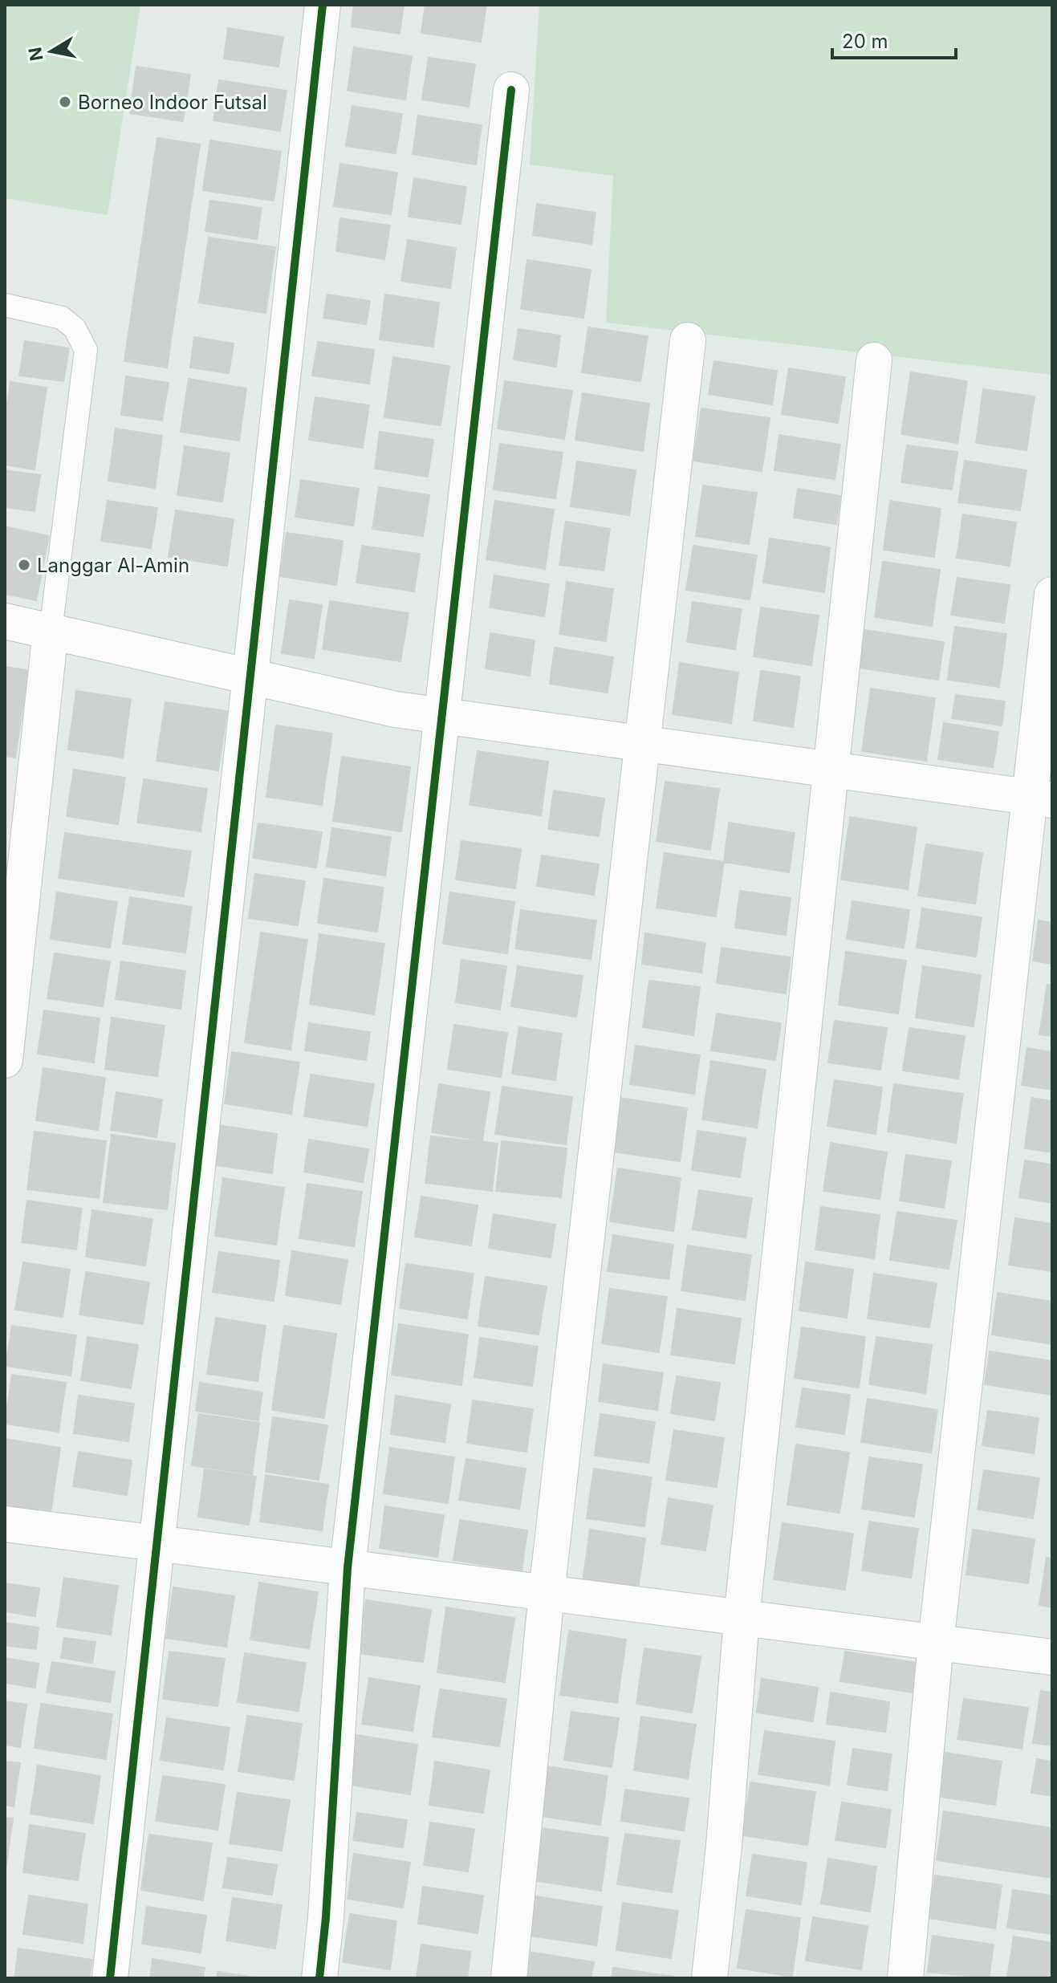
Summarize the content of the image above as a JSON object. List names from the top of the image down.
{
  "places": ["Borneo Indoor Futsal", "Langgar Al-Amin"],
  "scale_bar": "20 m",
  "north": "left"
}
